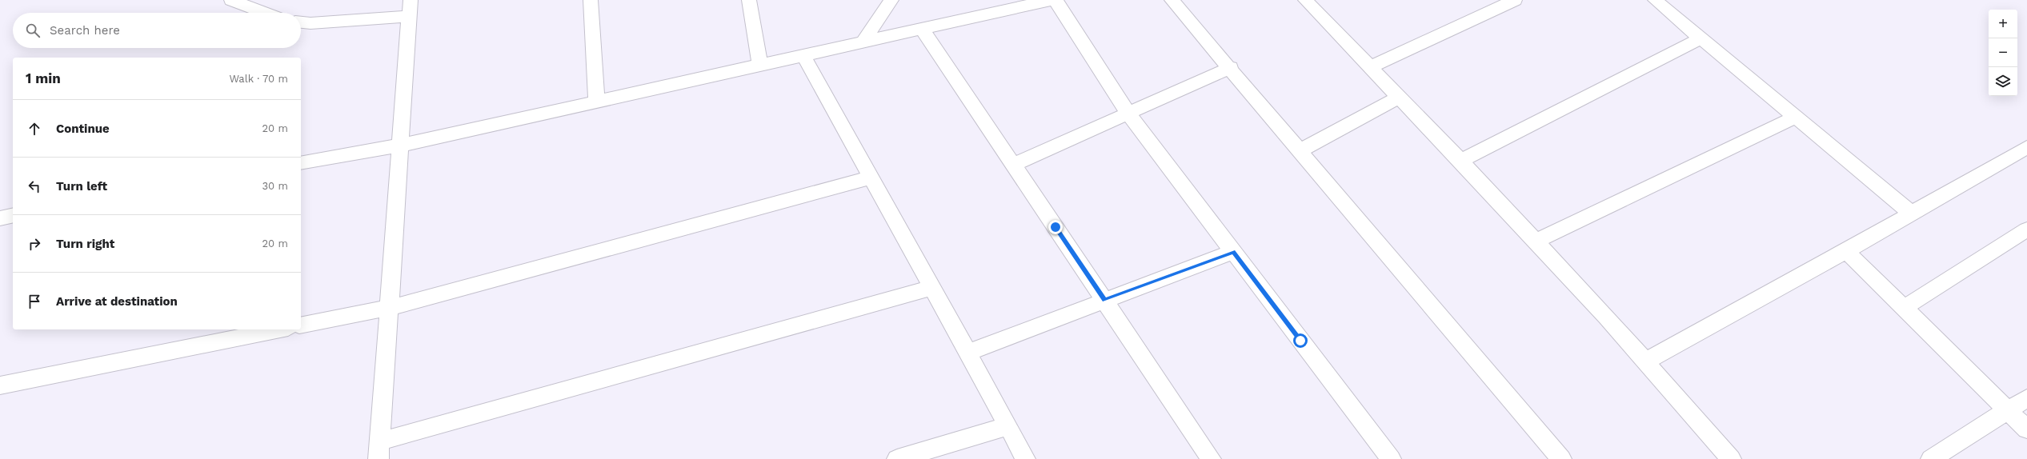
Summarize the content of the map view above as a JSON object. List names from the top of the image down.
{
  "page": {
    "map_buttons": ["+", "−"],
    "search": "Search here",
    "heading": ["1 min", "Walk · 70 m"],
    "list": [
      ["Continue", "20 m"],
      ["Turn left", "30 m"],
      ["Turn right", "20 m"],
      "Arrive at destination"
    ]
  }
}
